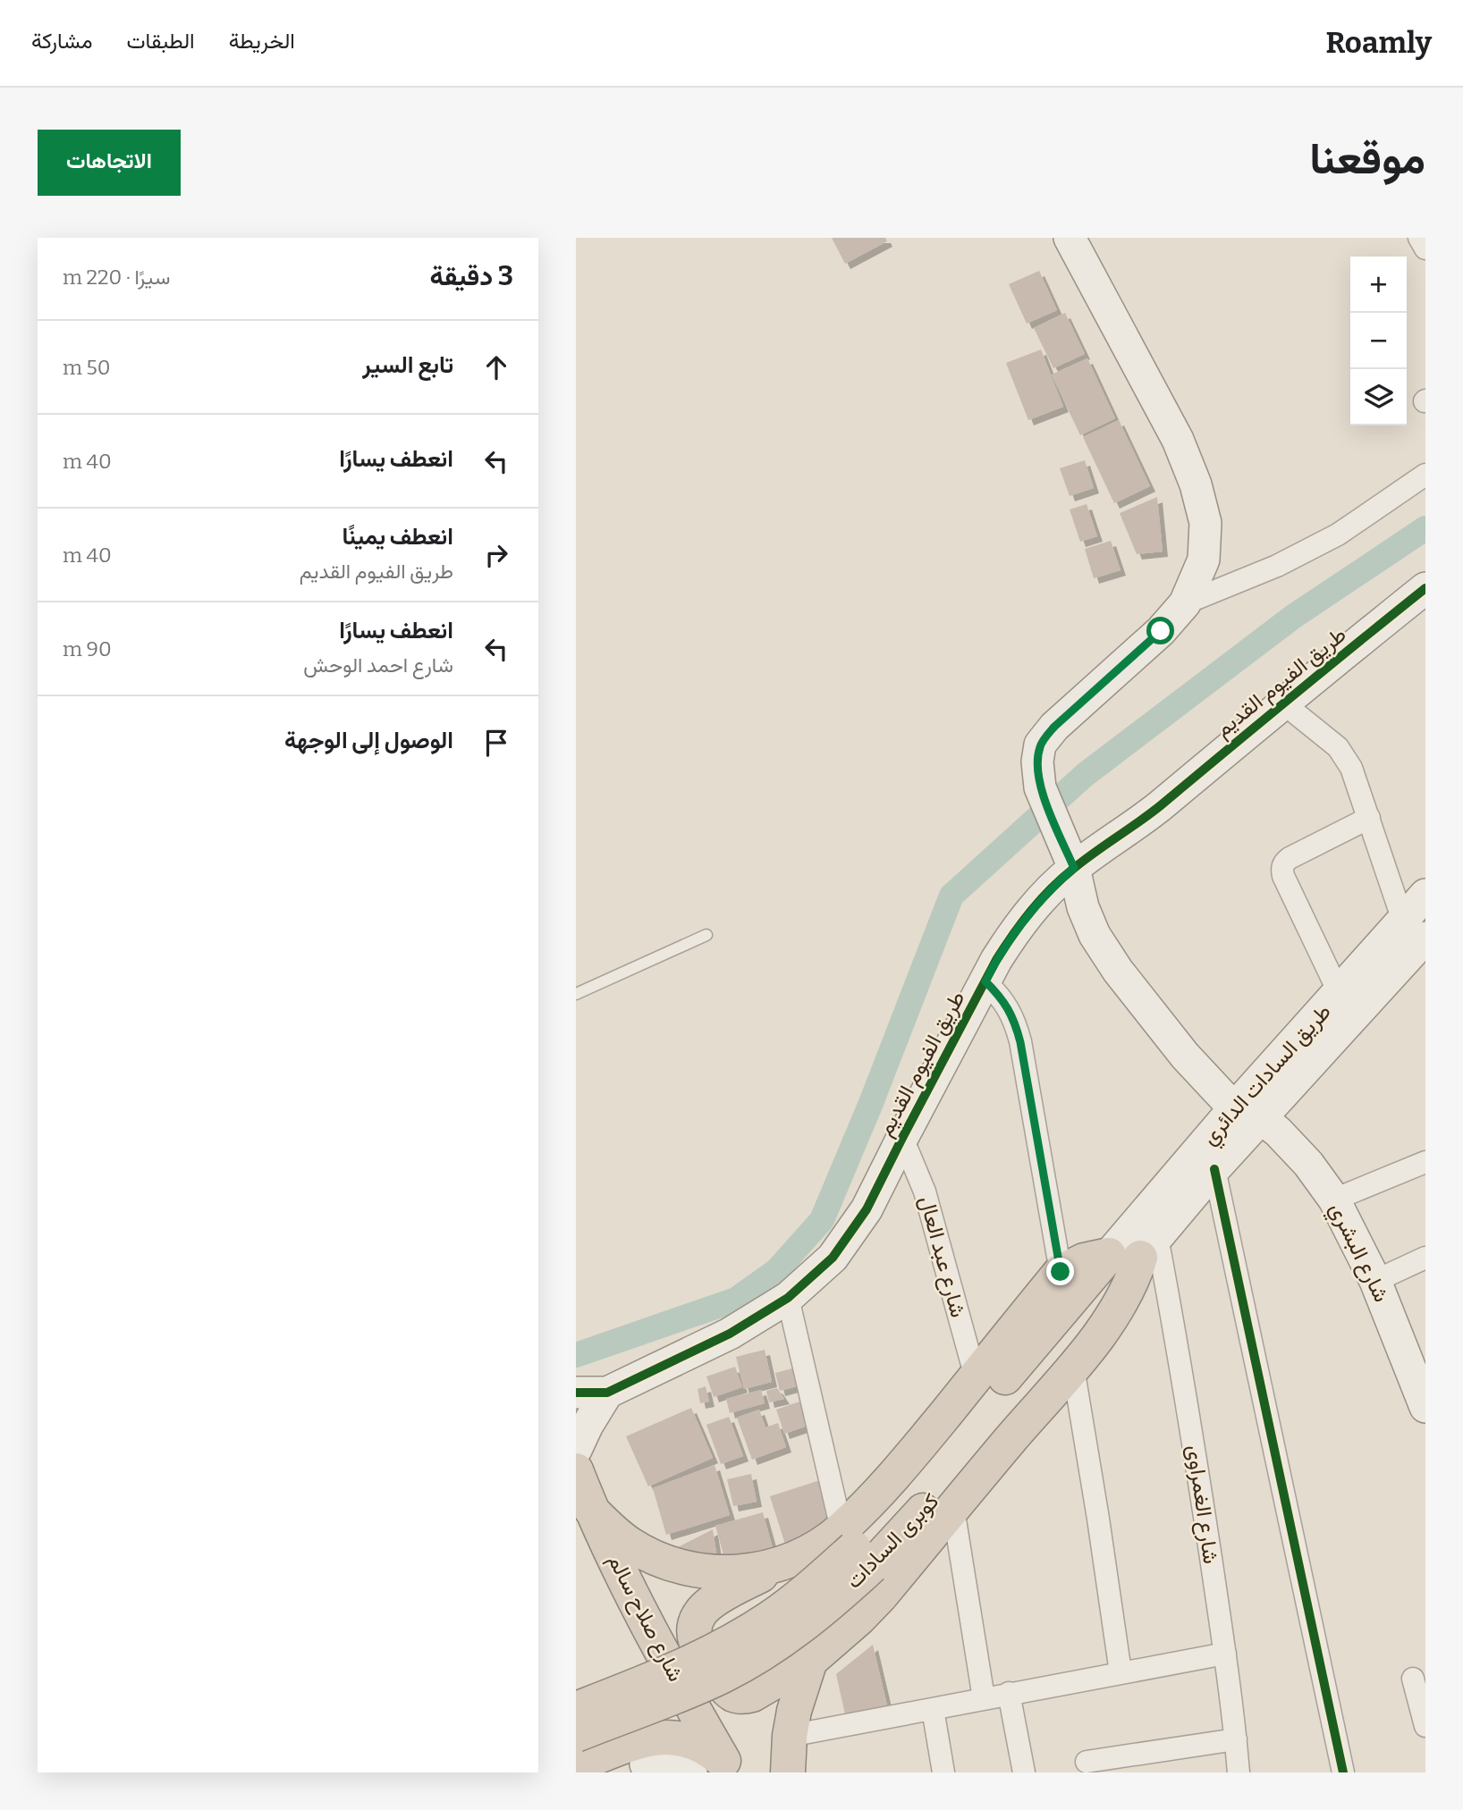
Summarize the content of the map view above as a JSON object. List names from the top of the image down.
{
  "streets": {
    "highway": ["كوبرى السادات", "شارع صلاح سالم"],
    "main road": ["طريق الفيوم القديم", "طريق السادات الدائري", "شارع البشري"],
    "street": ["شارع عبد العال", "شارع الغمراوى"]
  },
  "crossings": [
    ["طريق الفيوم القديم", "شارع البشري"],
    ["طريق الفيوم القديم", "شارع عبد العال"],
    ["طريق السادات الدائري", "شارع البشري"],
    ["طريق السادات الدائري", "شارع الغمراوى"],
    ["طريق السادات الدائري", "كوبرى السادات"],
    ["شارع الغمراوى", "كوبرى السادات"]
  ],
  "page": {
    "header": "Roamly",
    "nav": ["الخريطة", "الطبقات", "مشاركة"],
    "title": "موقعنا",
    "buttons": "الاتجاهات",
    "heading": ["3 دقيقة", "سيرًا · 220 m"],
    "map_buttons": ["+", "−"],
    "list": [
      ["تابع السير", "50 m"],
      ["انعطف يسارًا", "40 m"],
      ["انعطف يمينًا", "طريق الفيوم القديم", "40 m"],
      ["انعطف يسارًا", "شارع احمد الوحش", "90 m"],
      "الوصول إلى الوجهة"
    ]
  }
}
